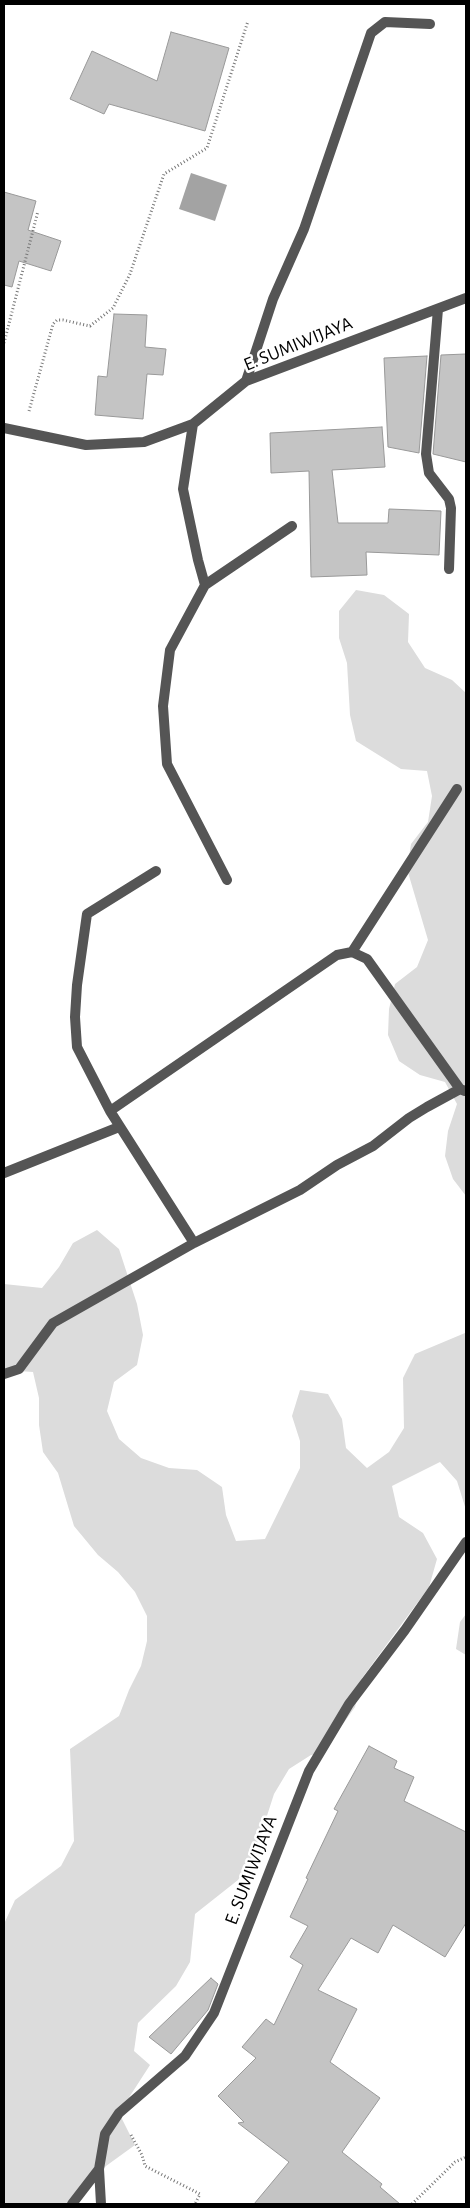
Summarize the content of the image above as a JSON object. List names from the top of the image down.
{
  "streets": {
    "street": ["E. SUMIWIJAYA"]
  }
}
